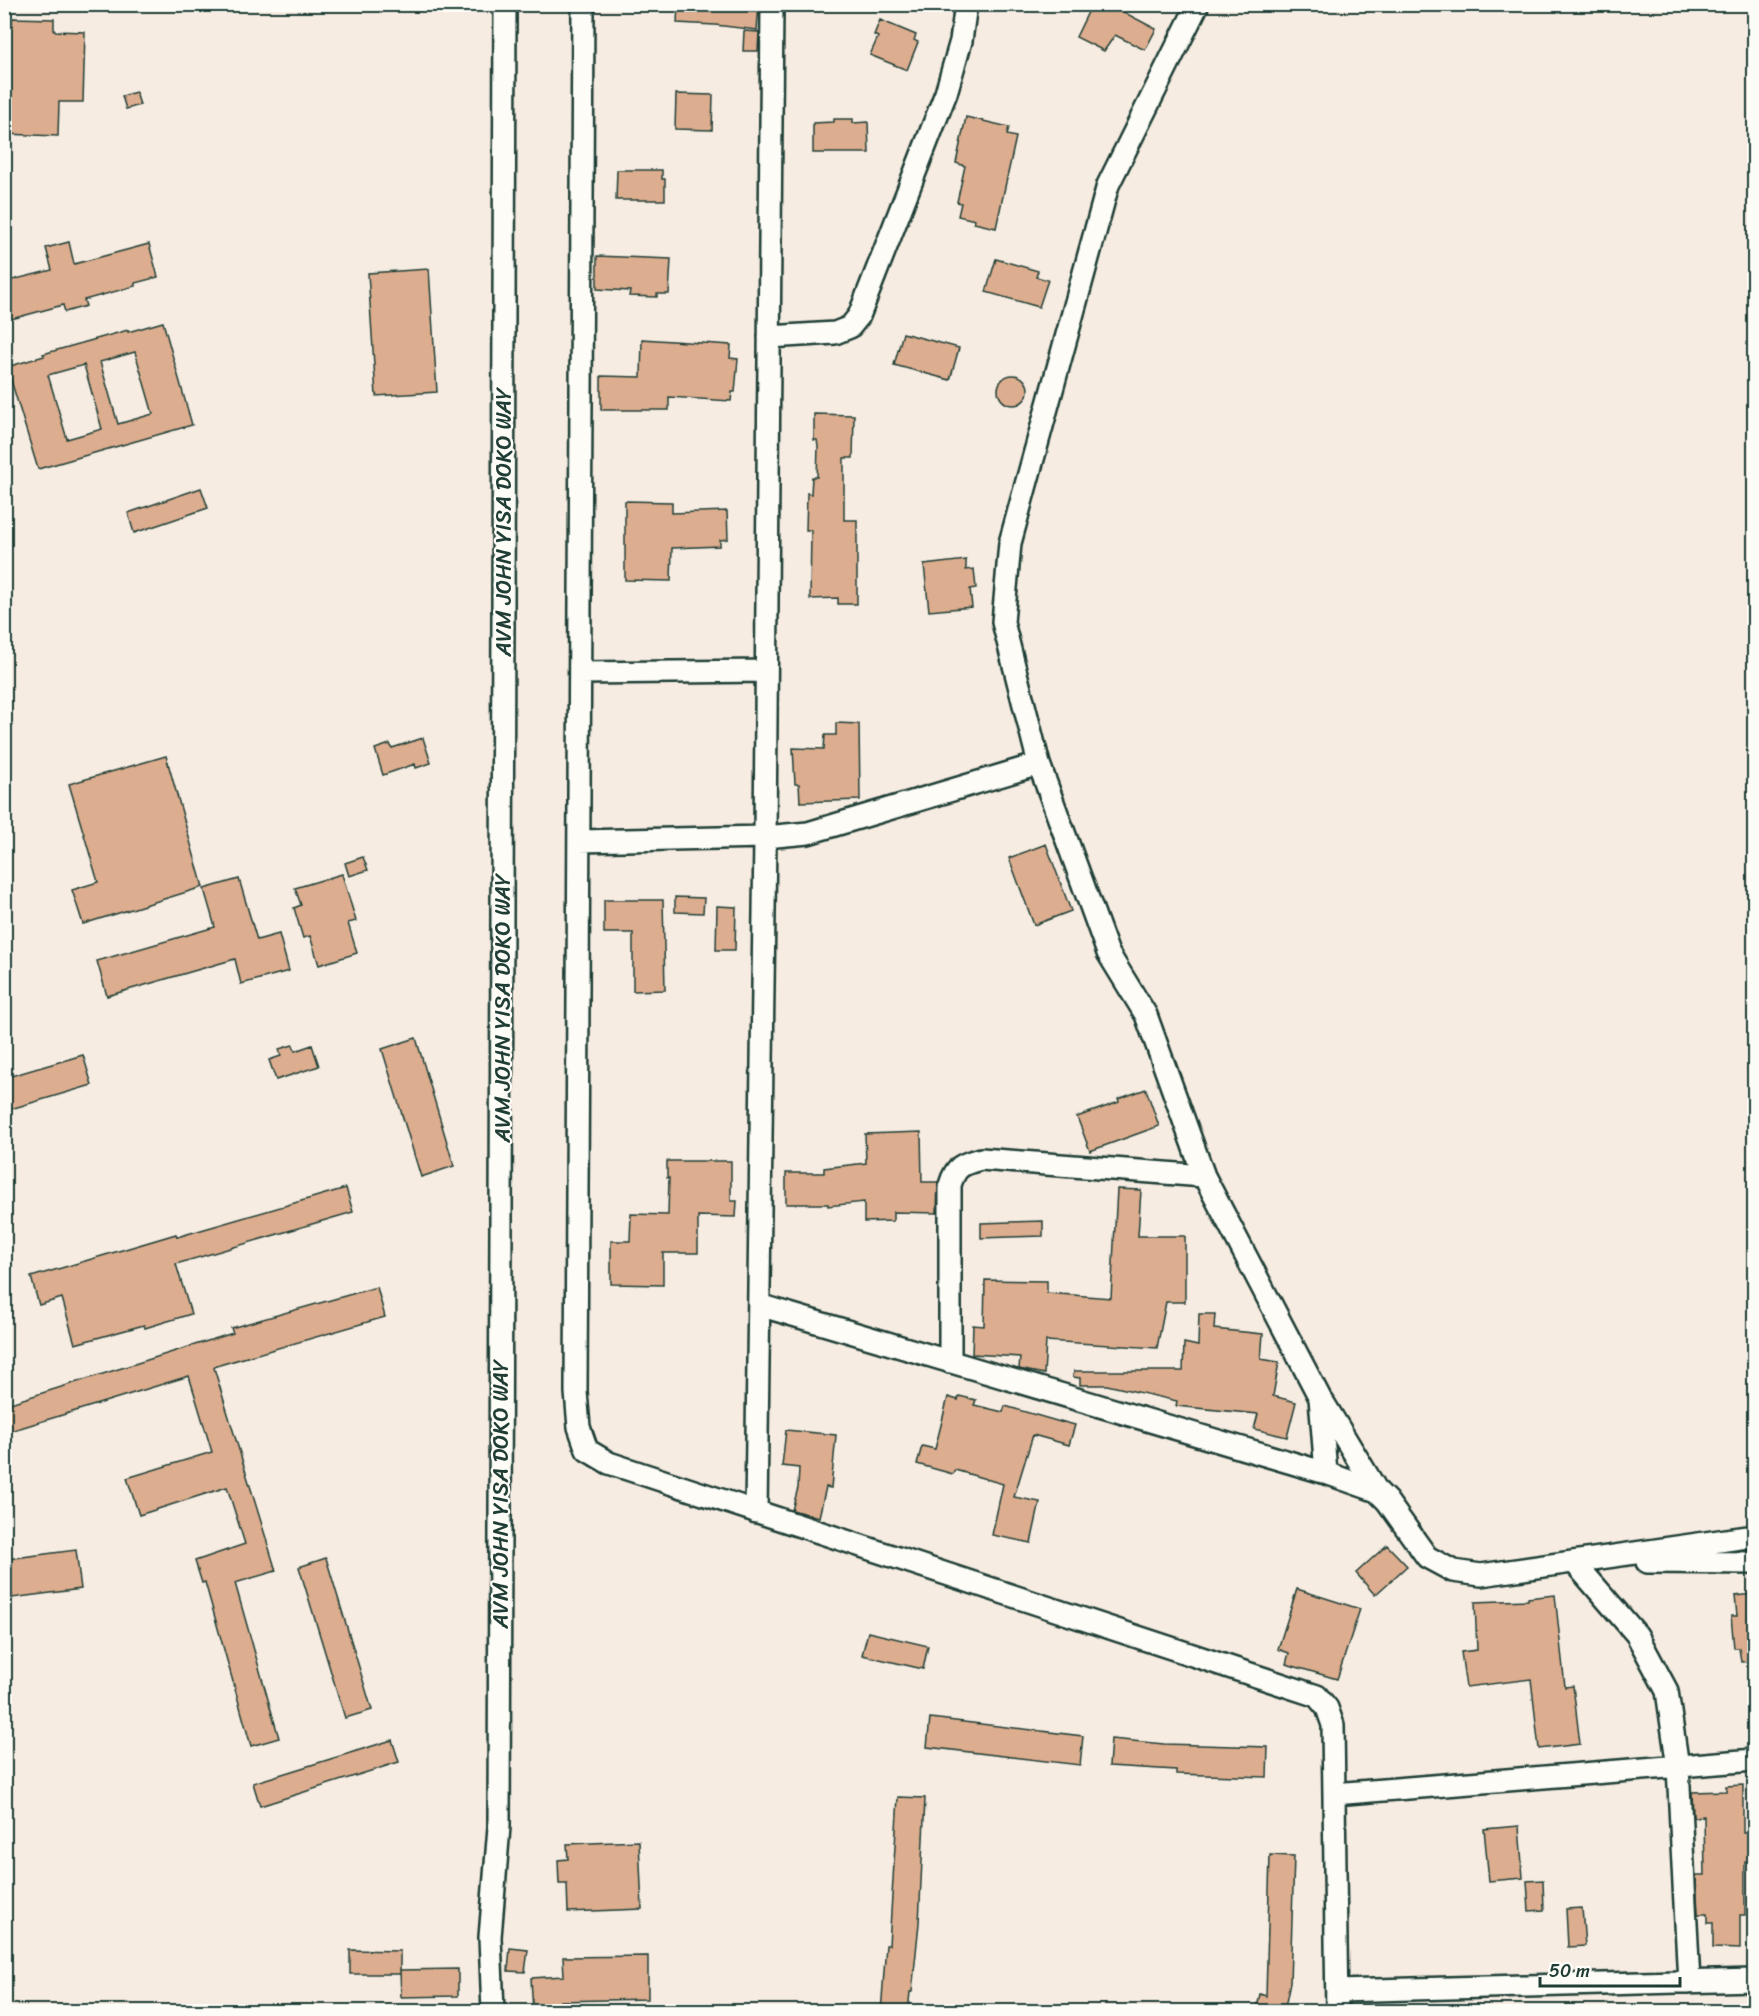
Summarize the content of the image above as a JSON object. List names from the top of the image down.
{
  "streets": {
    "street": ["AVM JOHN YISA DOKO WAY"]
  },
  "scale_bar": "50 m"
}
